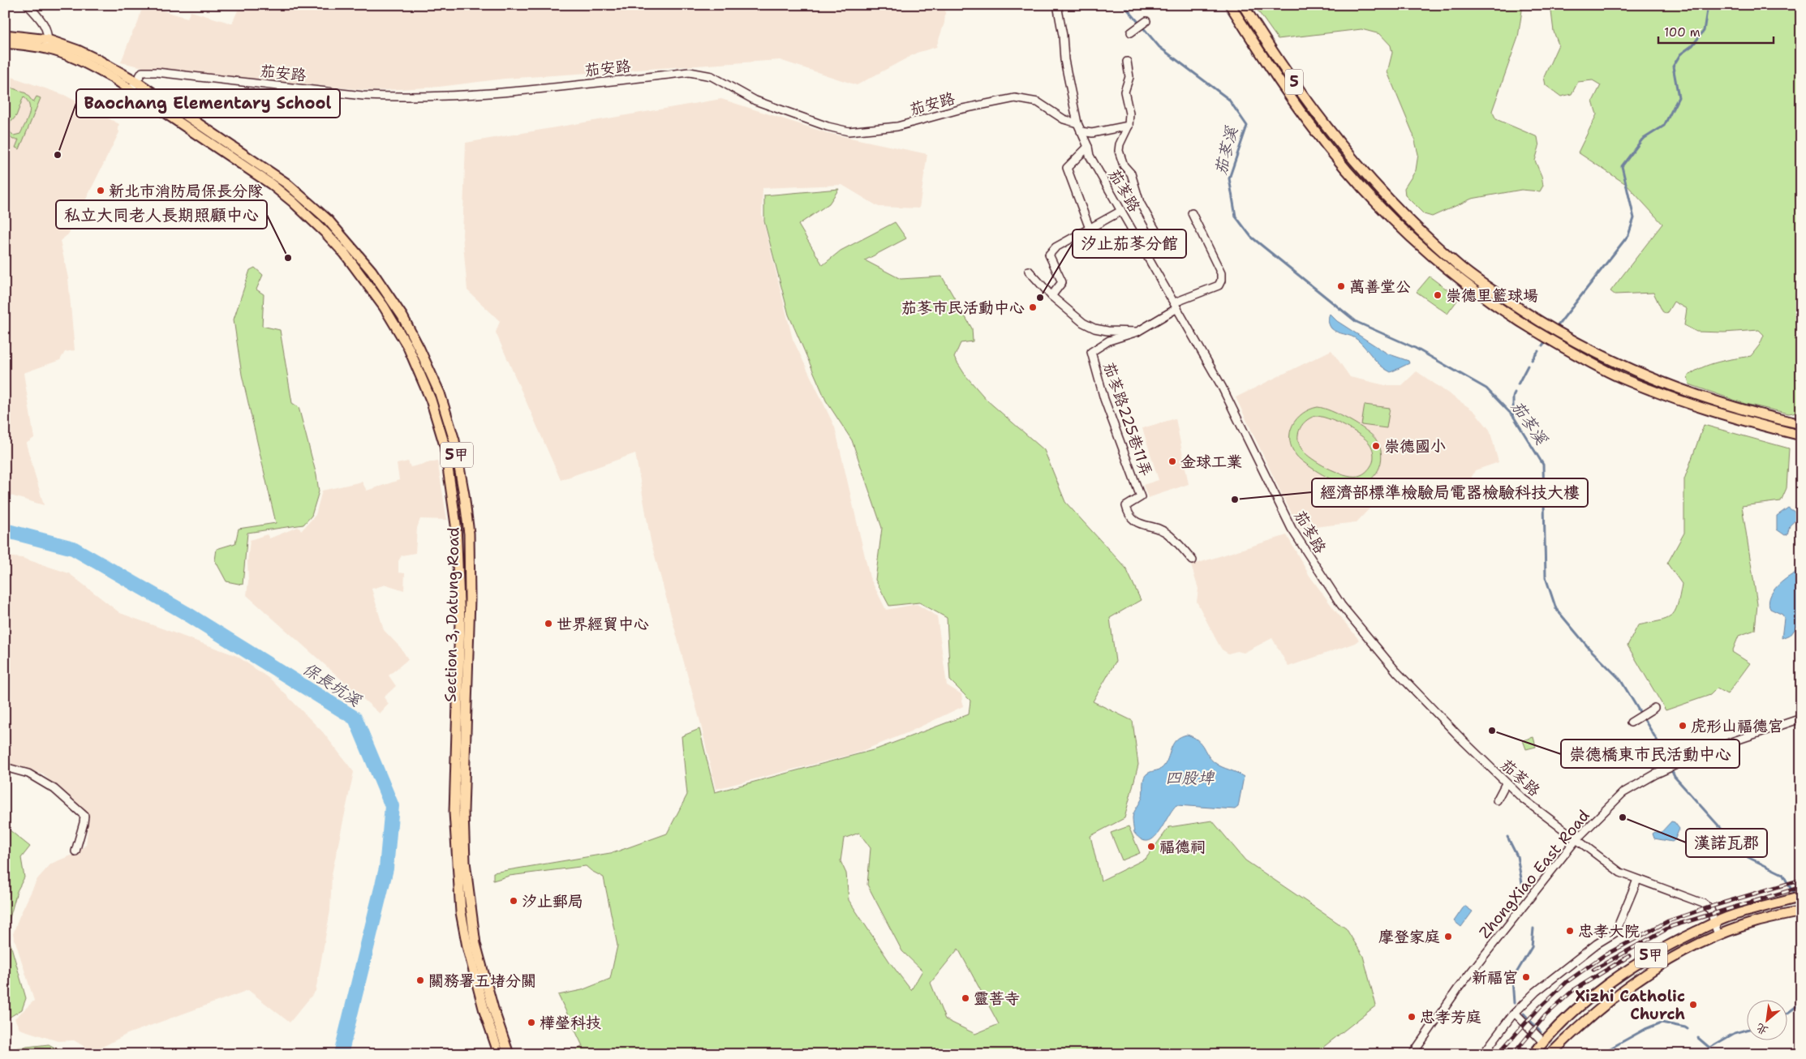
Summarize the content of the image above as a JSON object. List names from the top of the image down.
{
  "streets": {
    "main road": ["5", "5甲", "Section 3, Datung Road"],
    "street": [
      "茄安路",
      "茄苳路",
      "茄苳路225巷11弄",
      "ZhongXiao East Road"
    ]
  },
  "crossings": [
    ["茄安路", "茄苳路"],
    ["茄安路", "Section 3, Datung Road"],
    ["茄苳路", "5甲"],
    ["茄苳路", "ZhongXiao East Road"]
  ],
  "water": ["茄苳溪", "保長坑溪", "四股埤"],
  "places": [
    "Baochang Elementary School",
    "新北市消防局保長分隊",
    "私立大同老人長期照顧中心",
    "萬善堂公",
    "崇德里籃球場",
    "汐止茄苳分館",
    "茄苳市民活動中心",
    "崇德國小",
    "金球工業",
    "經濟部標準檢驗局電器檢驗科技大樓",
    "世界經貿中心",
    "虎形山福德宮",
    "崇德橋東市民活動中心",
    "漢諾瓦郡",
    "福德祠",
    "汐止郵局",
    "忠孝大院",
    "摩登家庭",
    "新福宮",
    "關務署五堵分關",
    "靈菩寺",
    "Xizhi Catholic Church",
    "忠孝芳庭",
    "樺瑩科技"
  ],
  "scale_bar": "100 m",
  "north": "bottom left"
}
